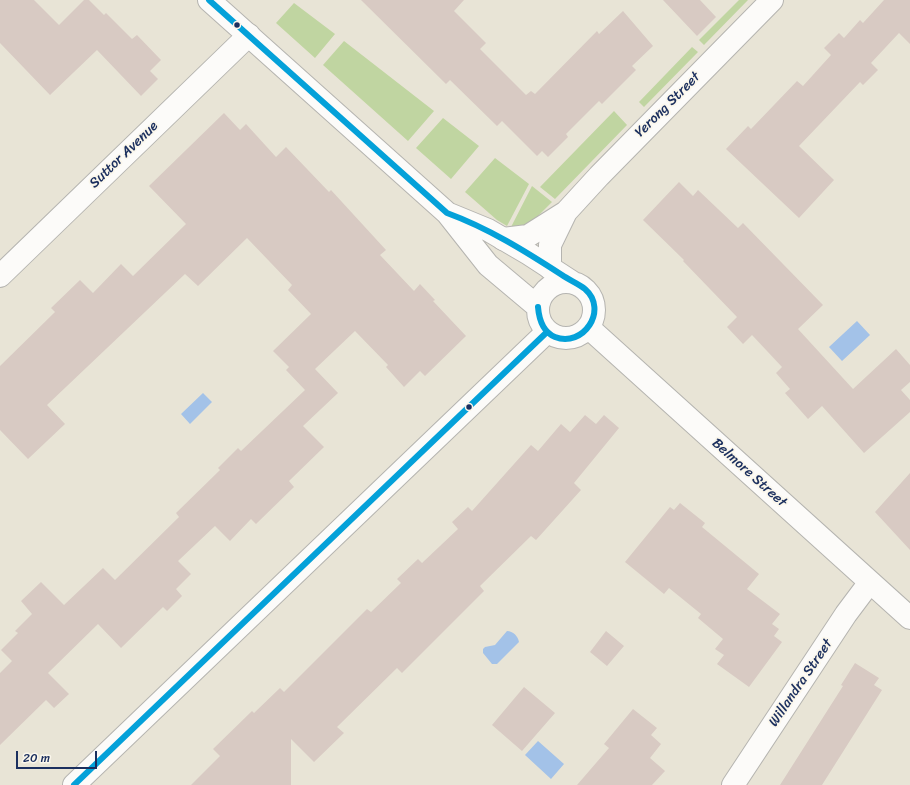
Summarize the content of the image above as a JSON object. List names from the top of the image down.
{
  "streets": {
    "street": [
      "Yerong Street",
      "Suttor Avenue",
      "Belmore Street",
      "Willandra Street"
    ]
  },
  "crossings": [
    ["Belmore Street", "Willandra Street"]
  ],
  "scale_bar": "20 m"
}
